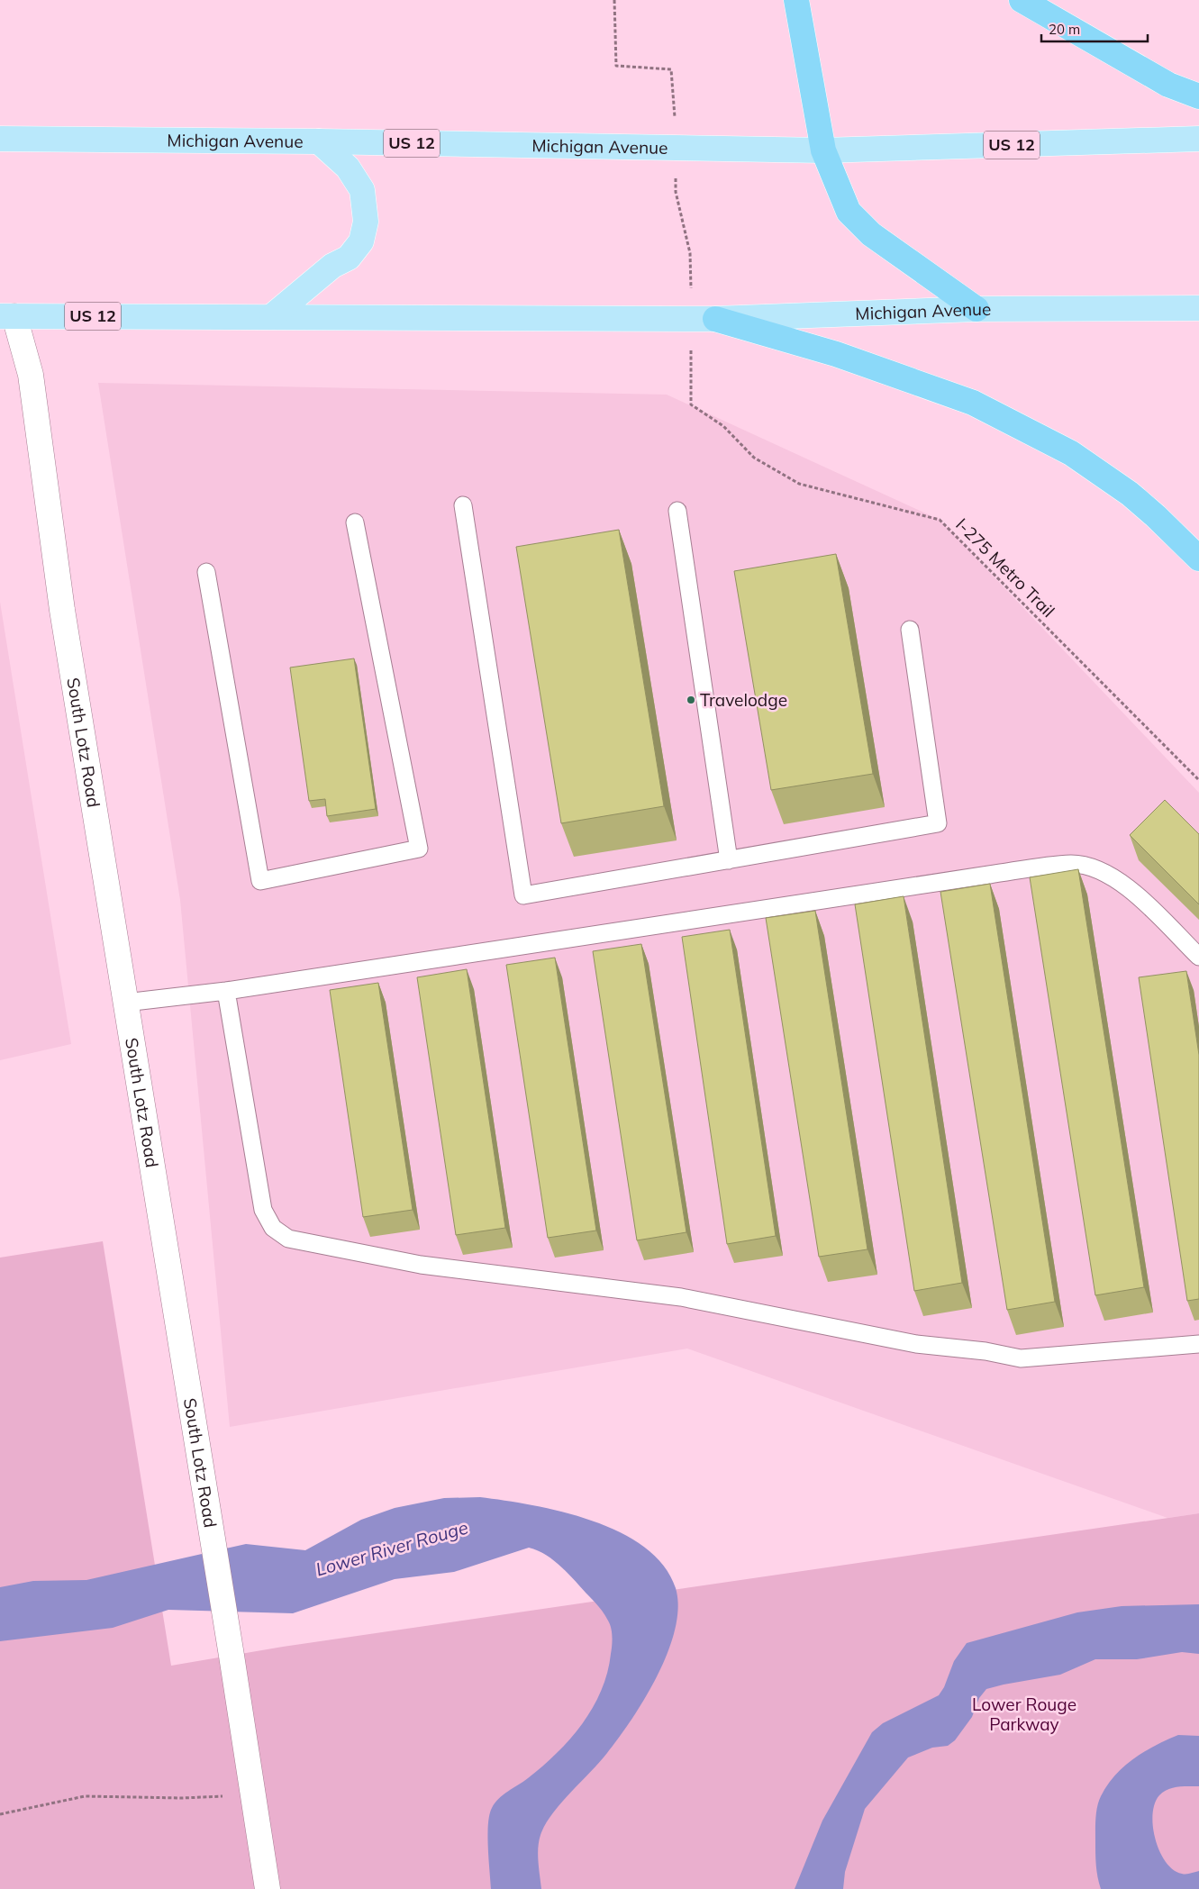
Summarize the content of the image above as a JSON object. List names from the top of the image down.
{
  "streets": {
    "main road": ["Michigan Avenue", "US 12"],
    "street": ["South Lotz Road"],
    "path": ["I-275 Metro Trail"]
  },
  "crossings": [
    ["Michigan Avenue", "South Lotz Road"]
  ],
  "water": ["Lower River Rouge"],
  "parks": ["Lower Rouge Parkway"],
  "places": ["Travelodge"],
  "scale_bar": "20 m"
}
